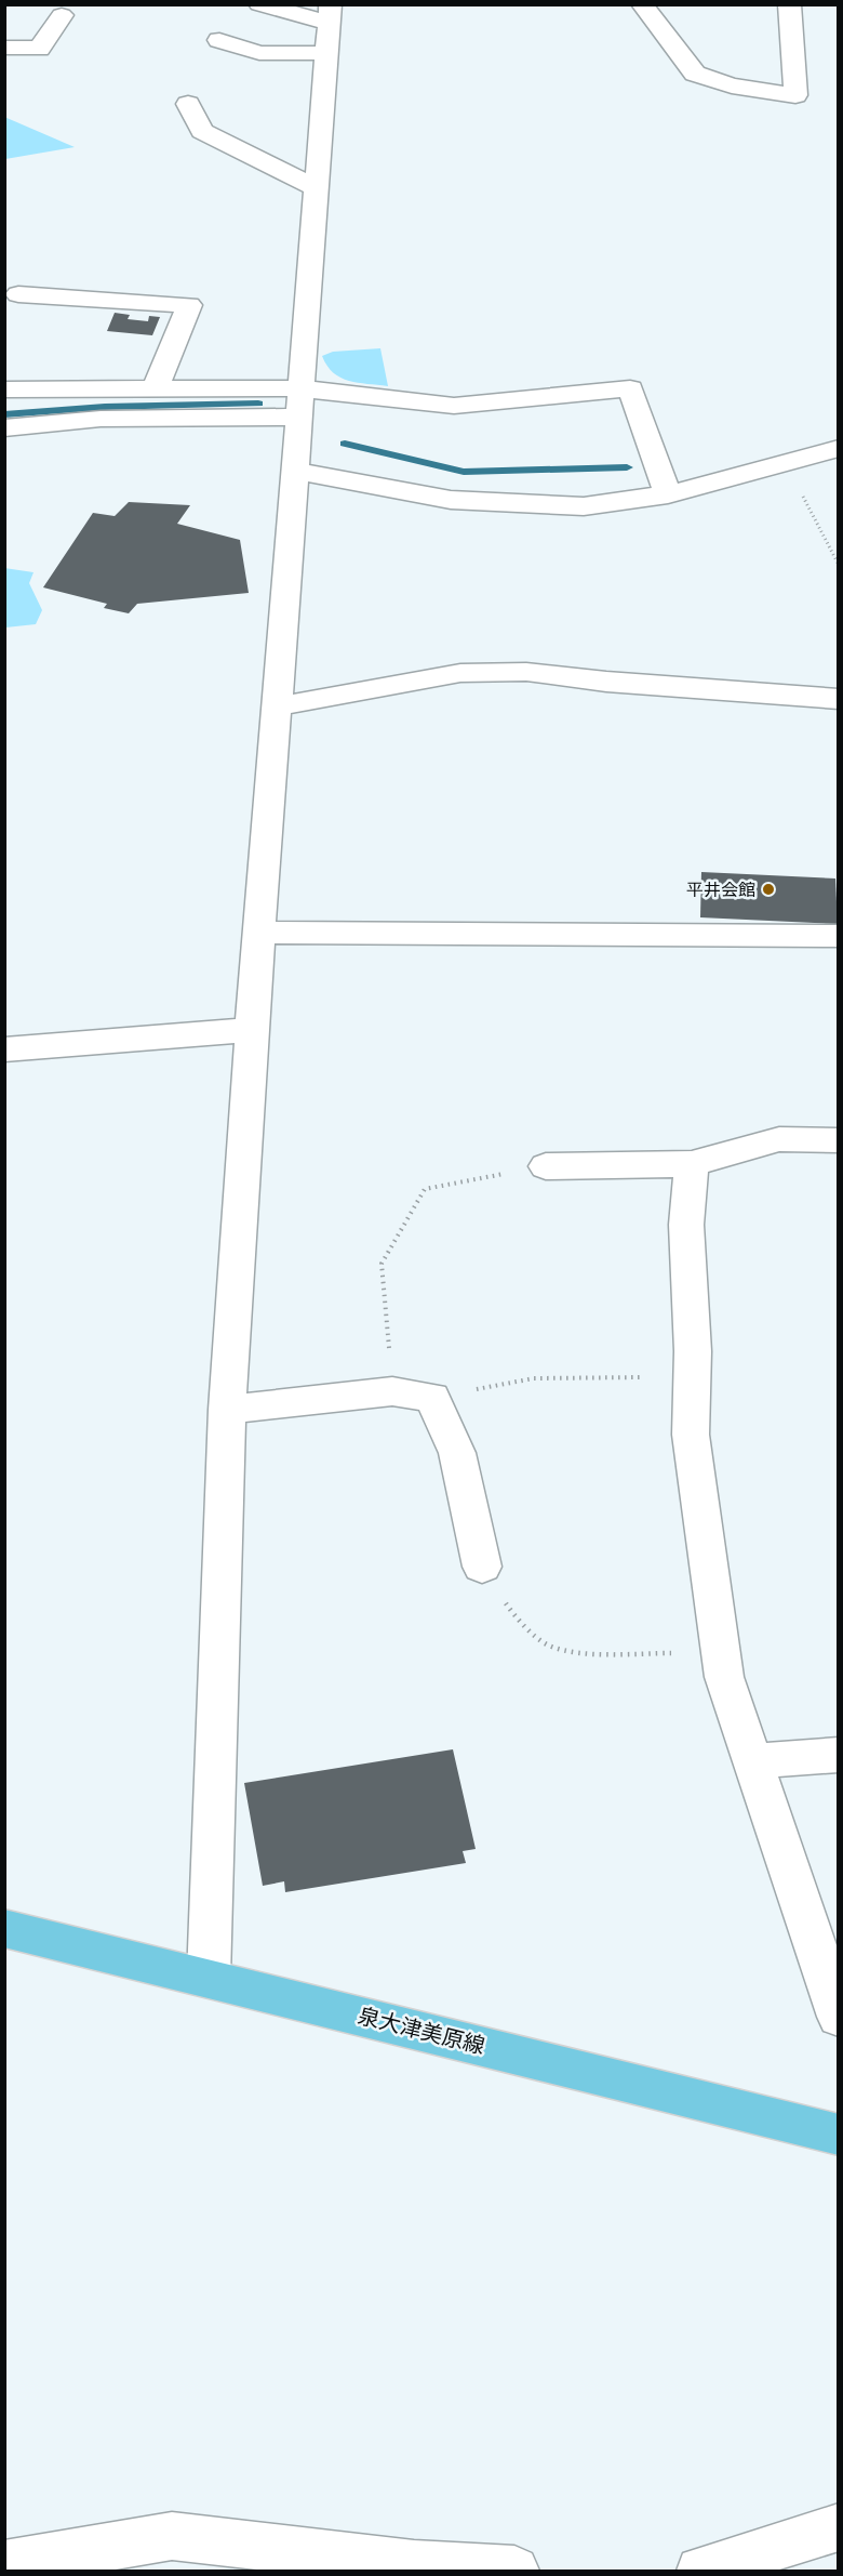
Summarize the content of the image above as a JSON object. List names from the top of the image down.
{
  "streets": {
    "main road": ["泉大津美原線"]
  },
  "places": ["平井会館"]
}
